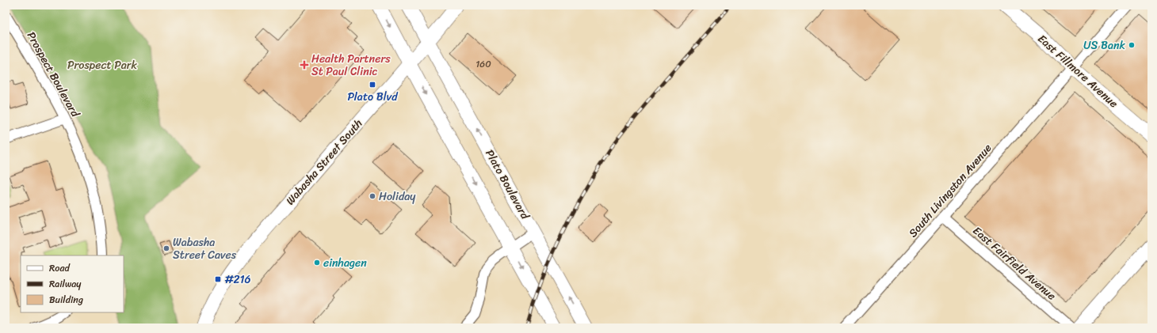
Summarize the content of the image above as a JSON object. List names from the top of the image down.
{
  "streets": {
    "main road": ["East Fillmore Avenue", "Wabasha Street South", "Plato Boulevard"],
    "street": ["Prospect Boulevard", "South Livingston Avenue", "East Fairfield Avenue"]
  },
  "crossings": [
    ["East Fillmore Avenue", "South Livingston Avenue"],
    ["Wabasha Street South", "Plato Boulevard"],
    ["South Livingston Avenue", "East Fairfield Avenue"]
  ],
  "parks": ["Prospect Park"],
  "places": {
    "other": [
      "US Bank",
      "Holiday",
      "Wabasha Street Caves",
      "einhagen"
    ],
    "health": ["Health Partners St Paul Clinic"],
    "transit": ["Plato Blvd", "#216"]
  },
  "house_numbers": ["160"],
  "legend": ["Road", "Railway", "Building"]
}
